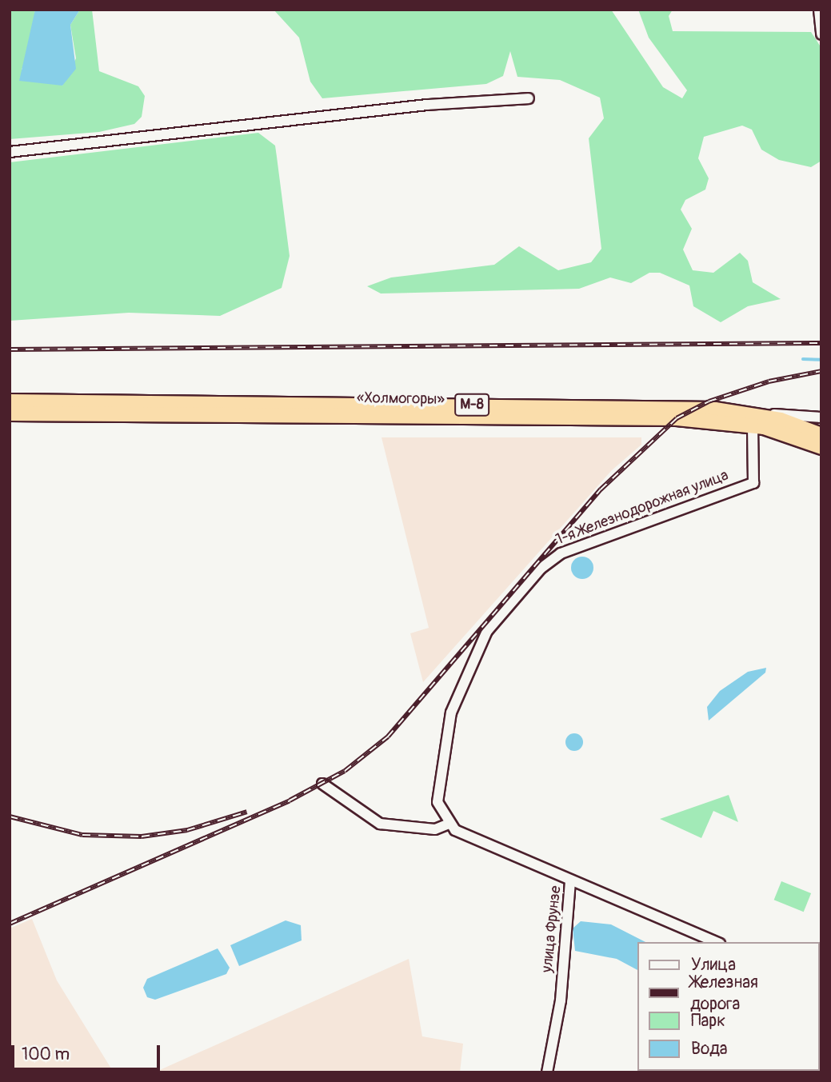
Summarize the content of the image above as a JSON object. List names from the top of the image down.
{
  "streets": {
    "highway": ["«Холмогоры»", "М-8"],
    "street": ["1-я Железнодорожная улица", "улица Фрунзе"]
  },
  "crossings": [
    ["«Холмогоры»", "1-я Железнодорожная улица"]
  ],
  "legend": [
    "Улица",
    "Железная дорога",
    "Парк",
    "Вода"
  ],
  "scale_bar": "100 m"
}
